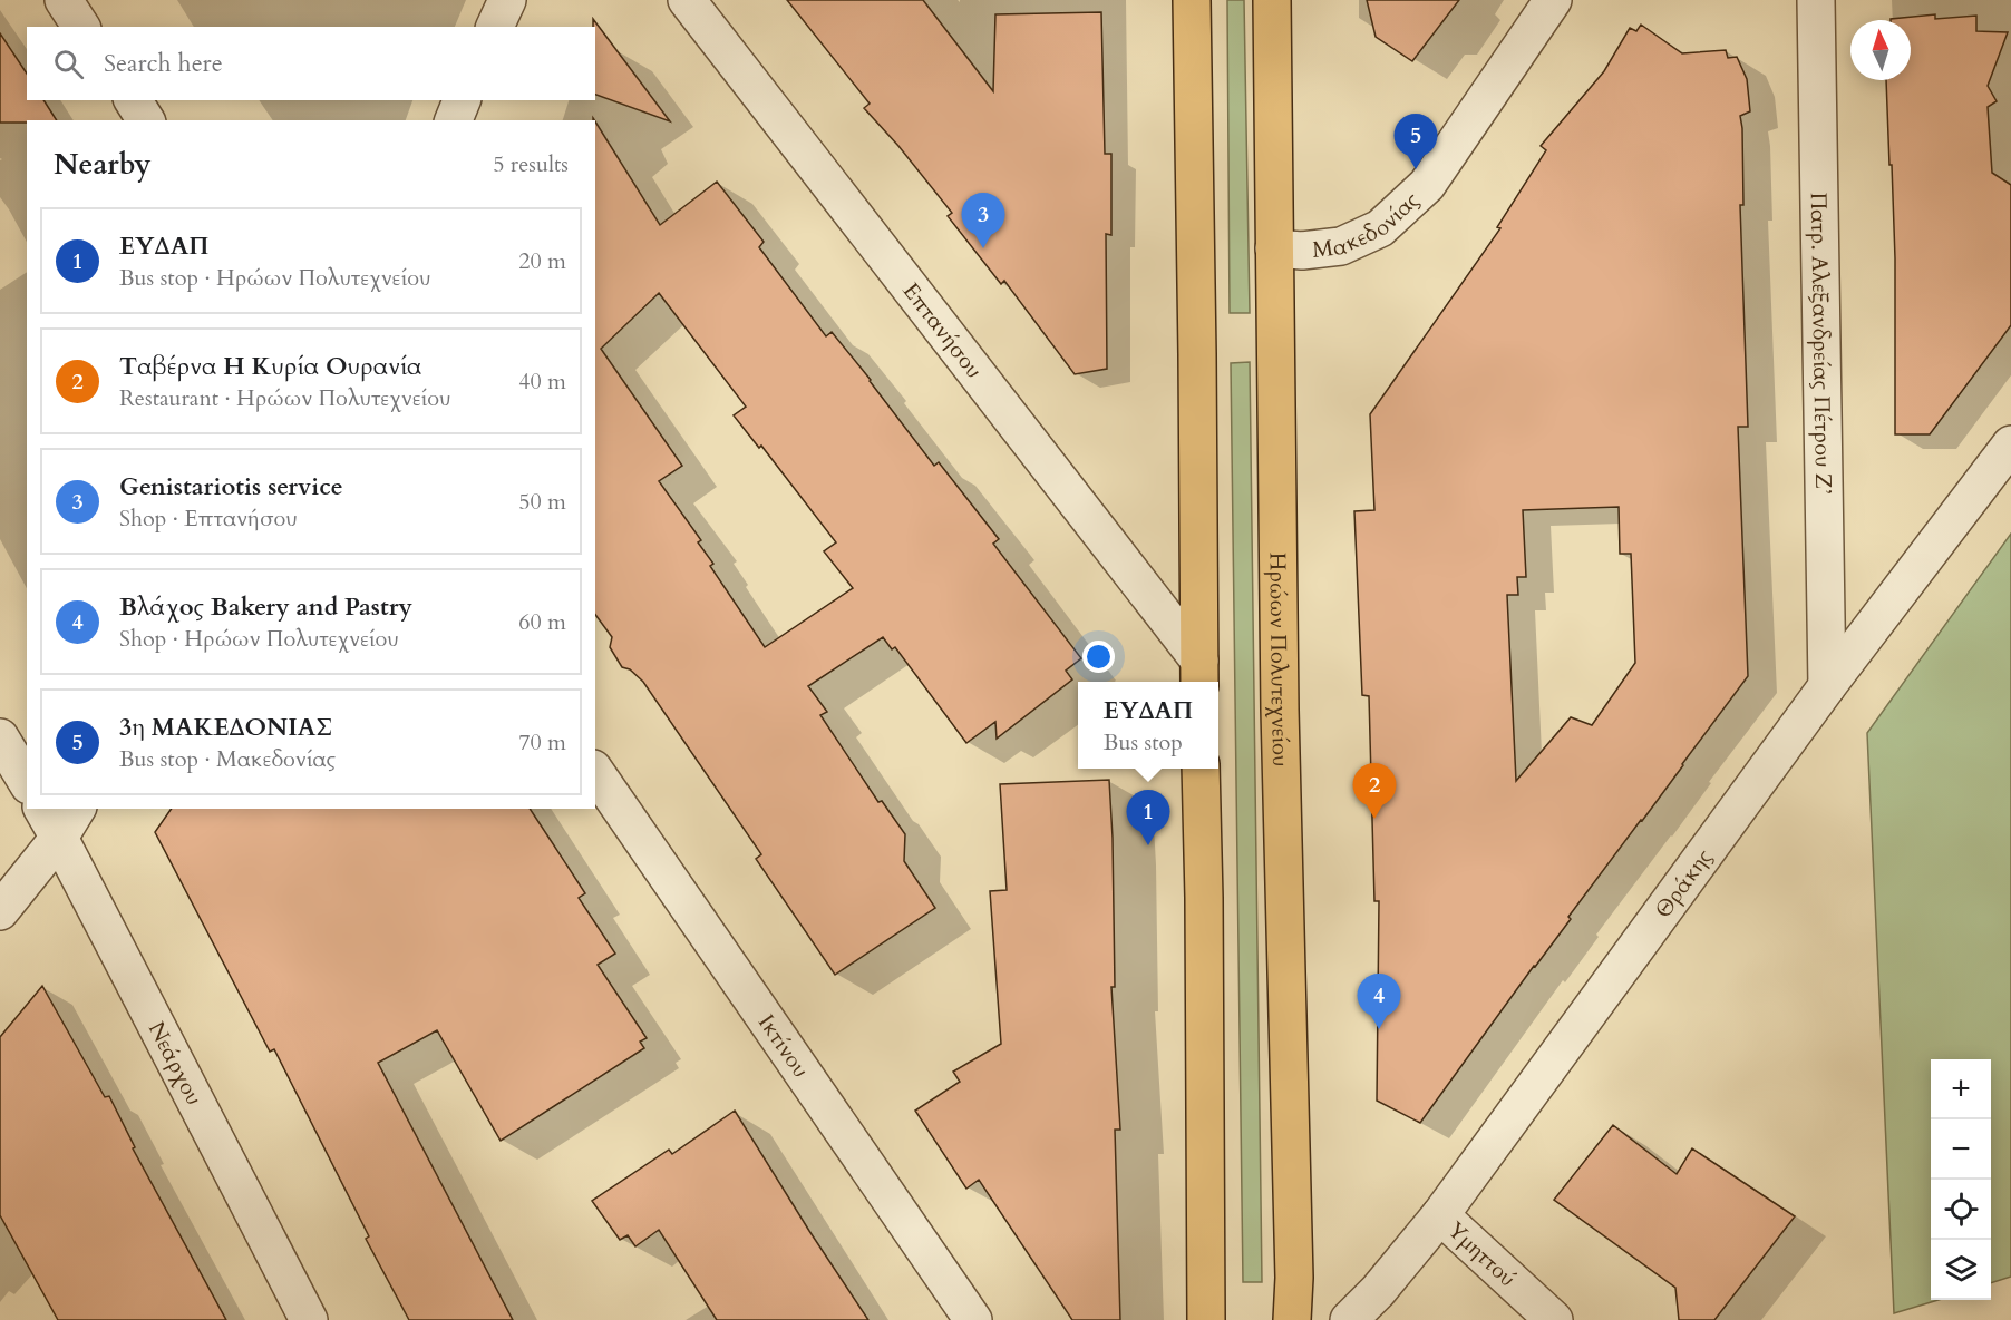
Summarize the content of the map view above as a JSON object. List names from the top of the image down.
{
  "streets": {
    "main road": ["Ηρώων Πολυτεχνείου"],
    "street": [
      "Μακεδονίας",
      "Επτανήσου",
      "Πατρ. Αλεξανδρείας Πέτρου Ζ’",
      "Θράκης",
      "Ικτίνου",
      "Νεάρχου",
      "Υμηττού"
    ]
  },
  "crossings": [
    ["Μακεδονίας", "Ηρώων Πολυτεχνείου"],
    ["Πατρ. Αλεξανδρείας Πέτρου Ζ’", "Θράκης"],
    ["Θράκης", "Υμηττού"]
  ],
  "north": "top",
  "page": {
    "search": "Search here",
    "pins": [
      "5",
      "3",
      "2",
      "1",
      "4"
    ],
    "heading": ["Nearby", "5 results"],
    "list": [
      {
        "mark": "1",
        "name": "ΕΥΔΑΠ",
        "note": "Bus stop · Ηρώων Πολυτεχνείου",
        "value": "20 m"
      },
      {
        "mark": "2",
        "name": "Ταβέρνα Η Κυρία Ουρανία",
        "note": "Restaurant · Ηρώων Πολυτεχνείου",
        "value": "40 m"
      },
      {
        "mark": "3",
        "name": "Genistariotis service",
        "note": "Shop · Επτανήσου",
        "value": "50 m"
      },
      {
        "mark": "4",
        "name": "Βλάχος Bakery and Pastry",
        "note": "Shop · Ηρώων Πολυτεχνείου",
        "value": "60 m"
      },
      {
        "mark": "5",
        "name": "3η ΜΑΚΕΔΟΝΙΑΣ",
        "note": "Bus stop · Μακεδονίας",
        "value": "70 m"
      }
    ],
    "popup": ["ΕΥΔΑΠ", "Bus stop"],
    "map_buttons": ["+", "−"]
  }
}
